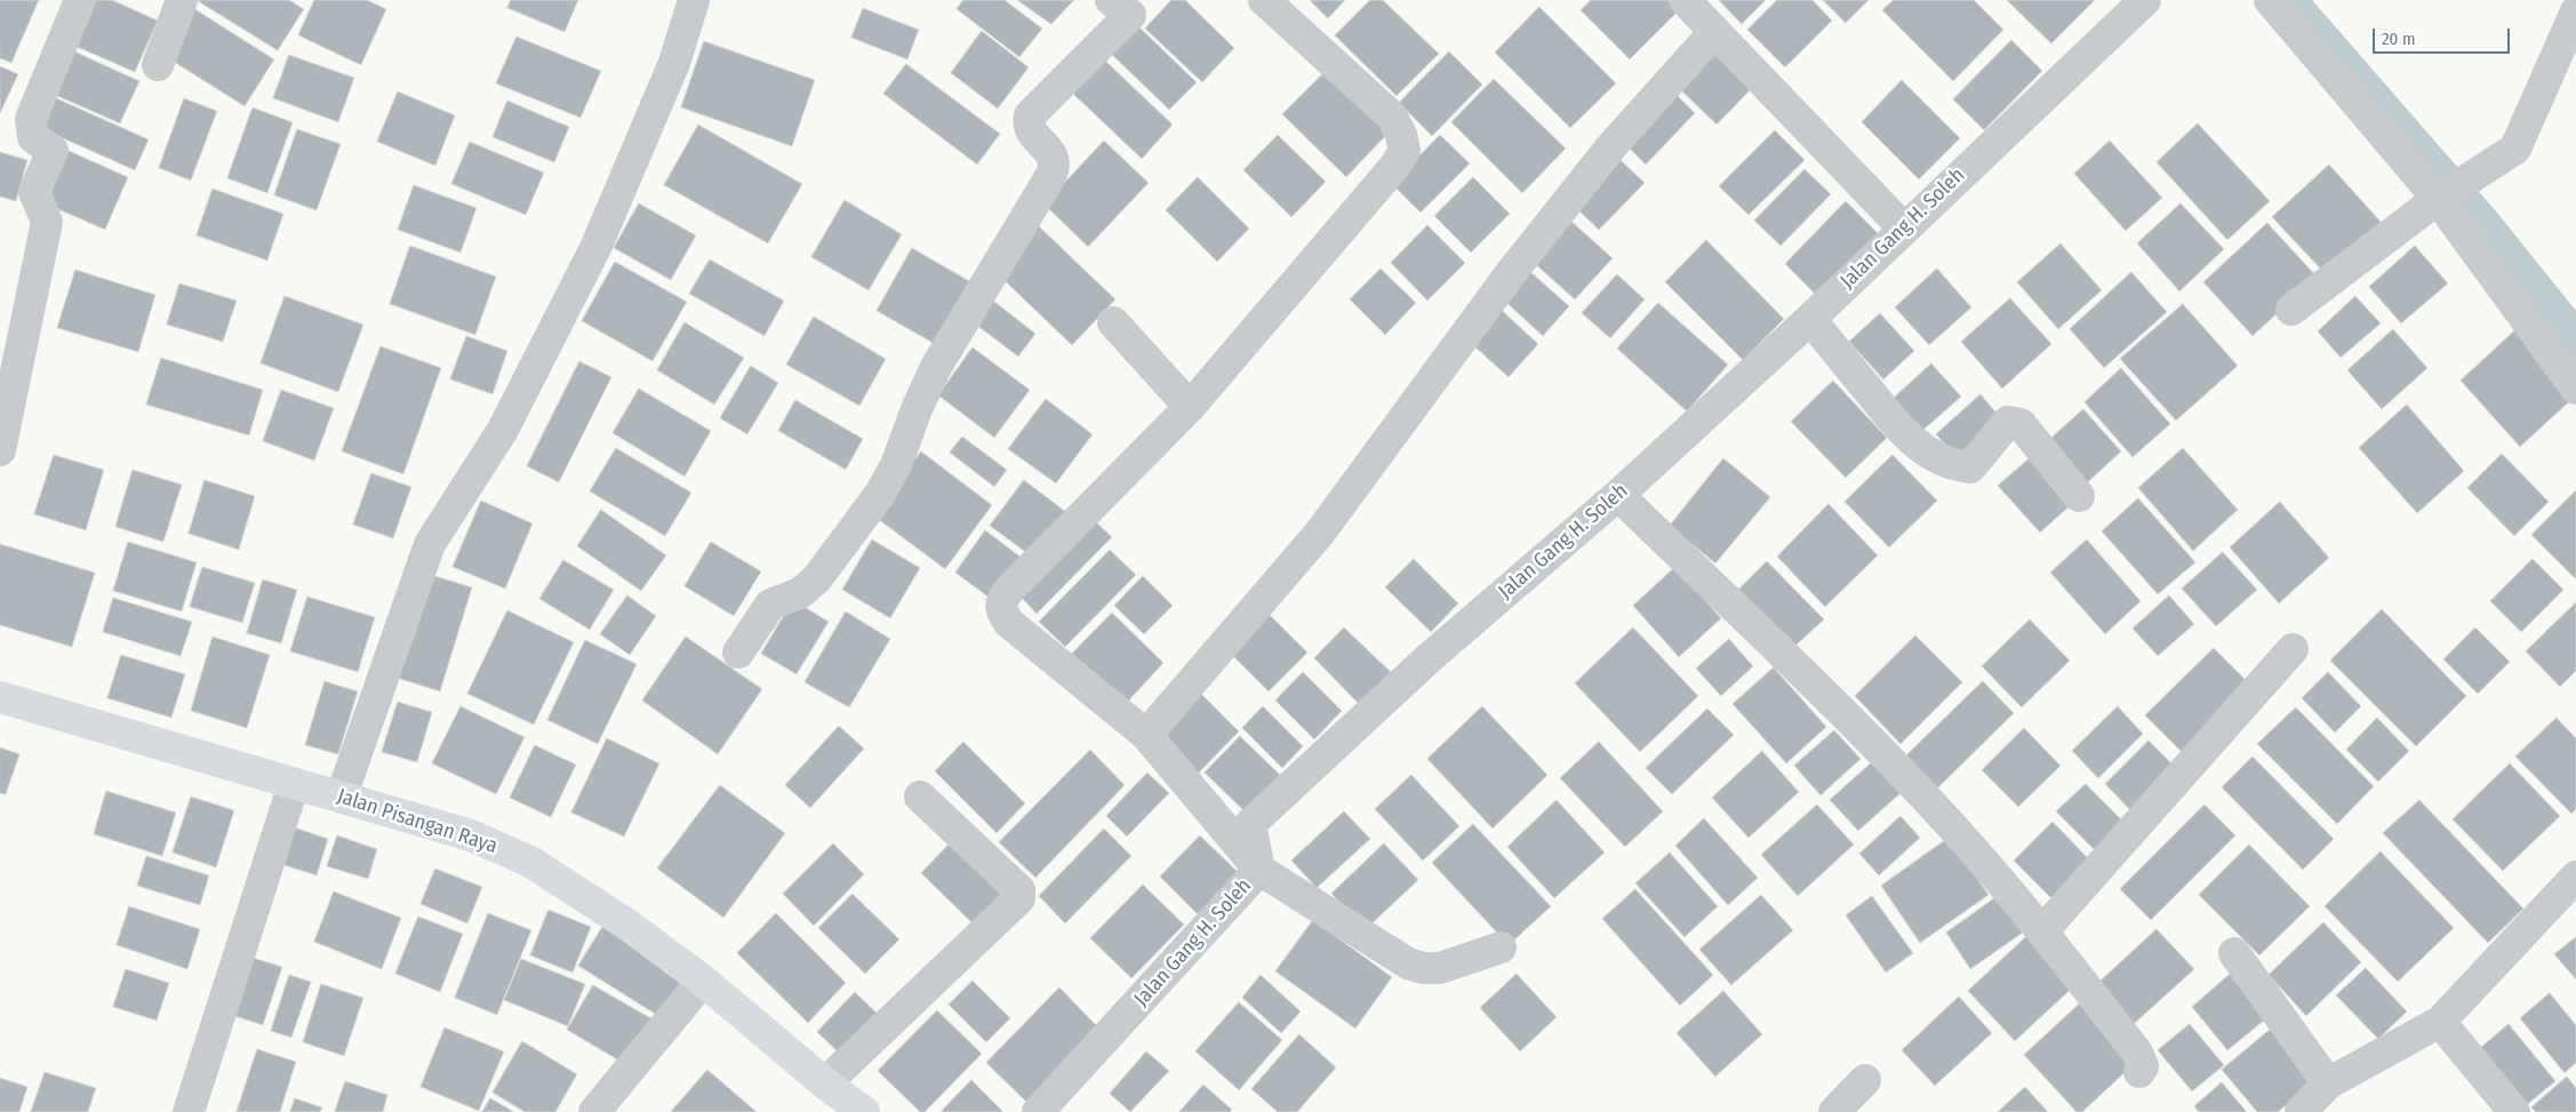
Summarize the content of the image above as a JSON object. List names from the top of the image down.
{
  "streets": {
    "street": ["Jalan Gang H. Soleh", "Jalan Pisangan Raya"]
  },
  "scale_bar": "20 m"
}
